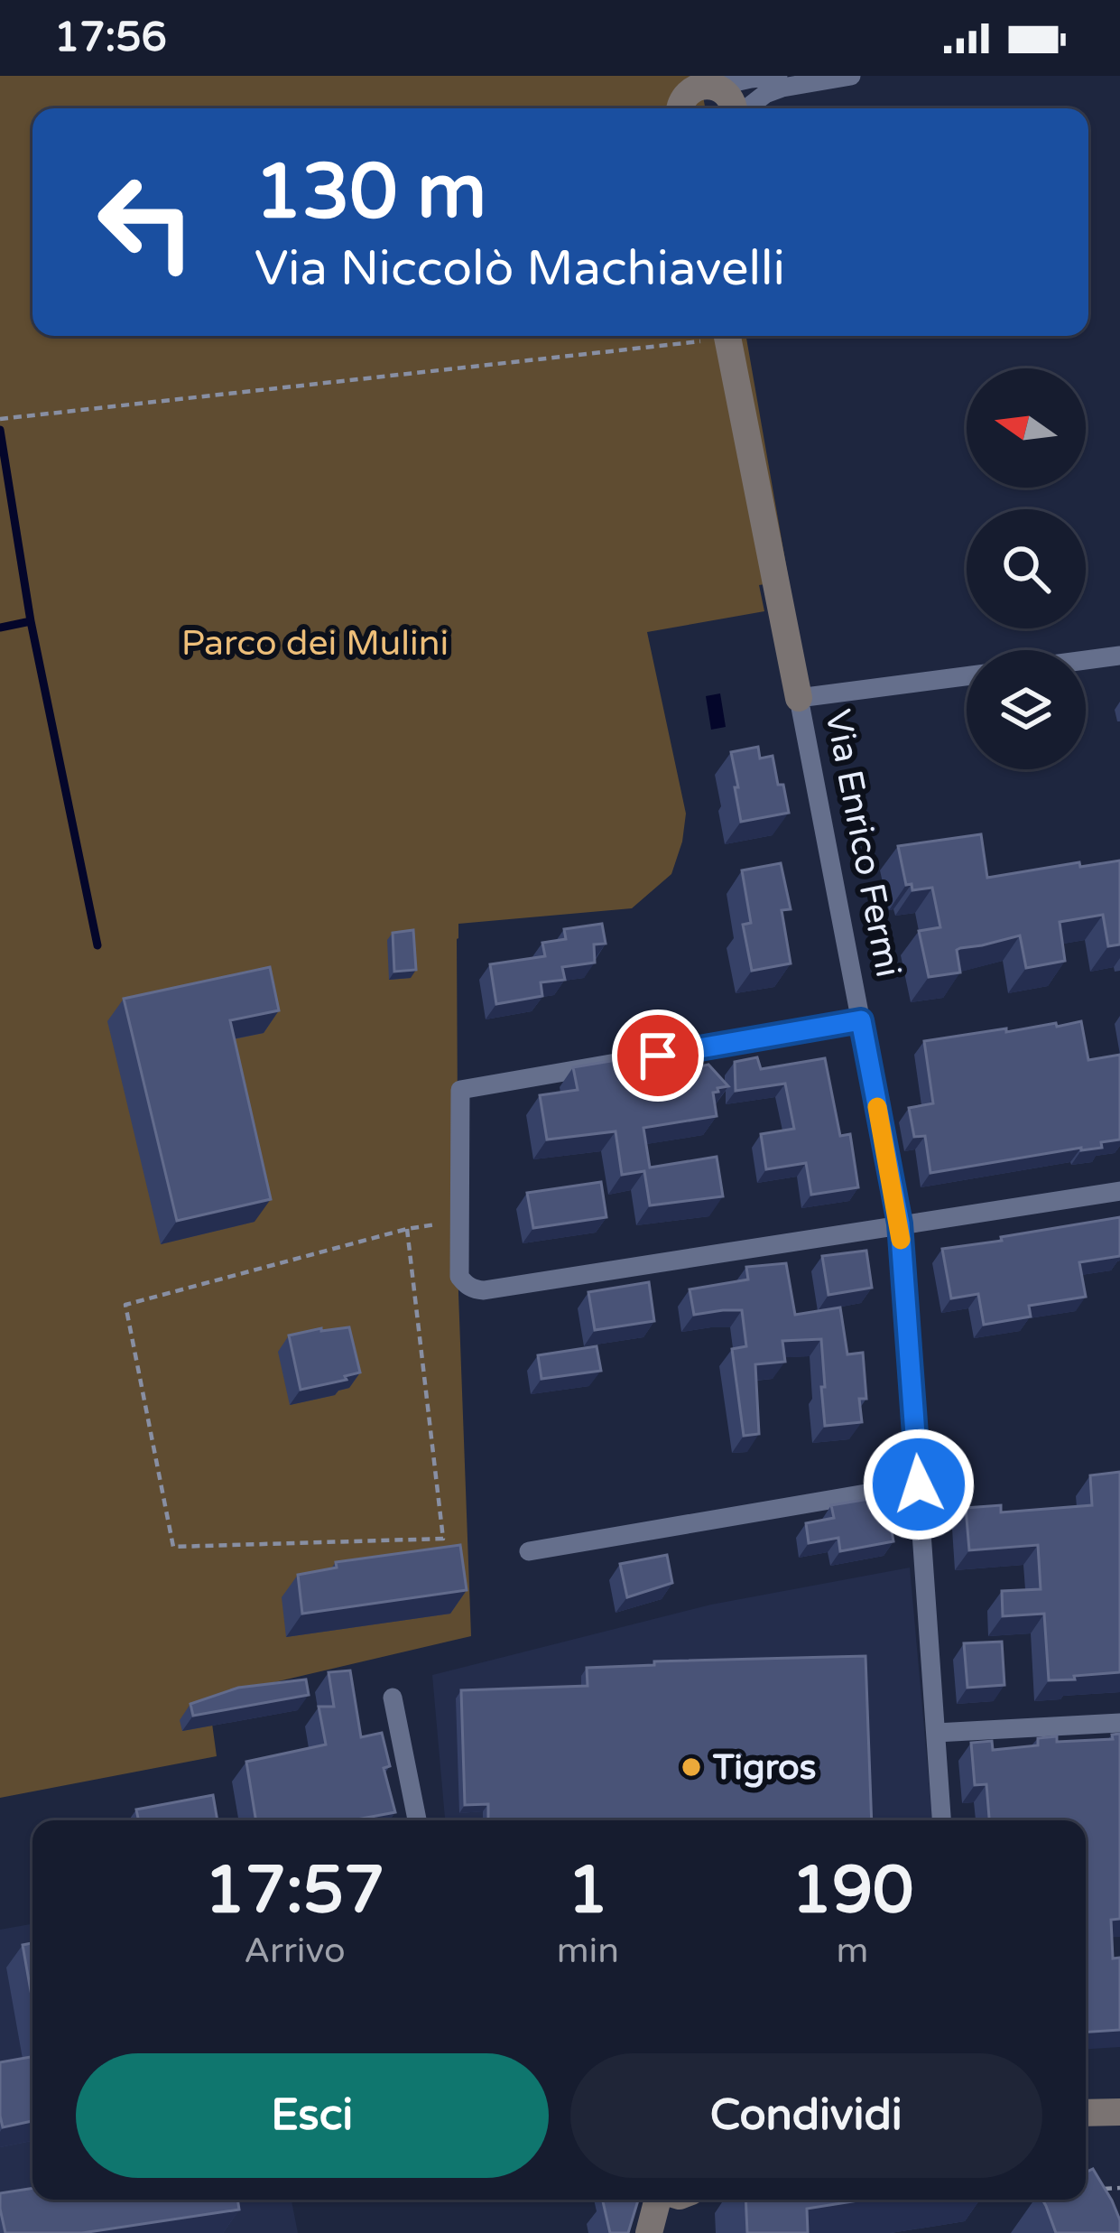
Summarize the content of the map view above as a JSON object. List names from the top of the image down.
{
  "streets": {
    "street": ["Via Enrico Fermi"]
  },
  "parks": ["Parco dei Mulini"],
  "places": ["Tigros"],
  "north": "left",
  "page": {
    "status": "17:56",
    "turn": ["130 m", "Via Niccolò Machiavelli"],
    "eta": [
      "17:57",
      "Arrivo",
      "1",
      "min",
      "190",
      "m"
    ],
    "buttons": ["Esci", "Condividi"]
  }
}
